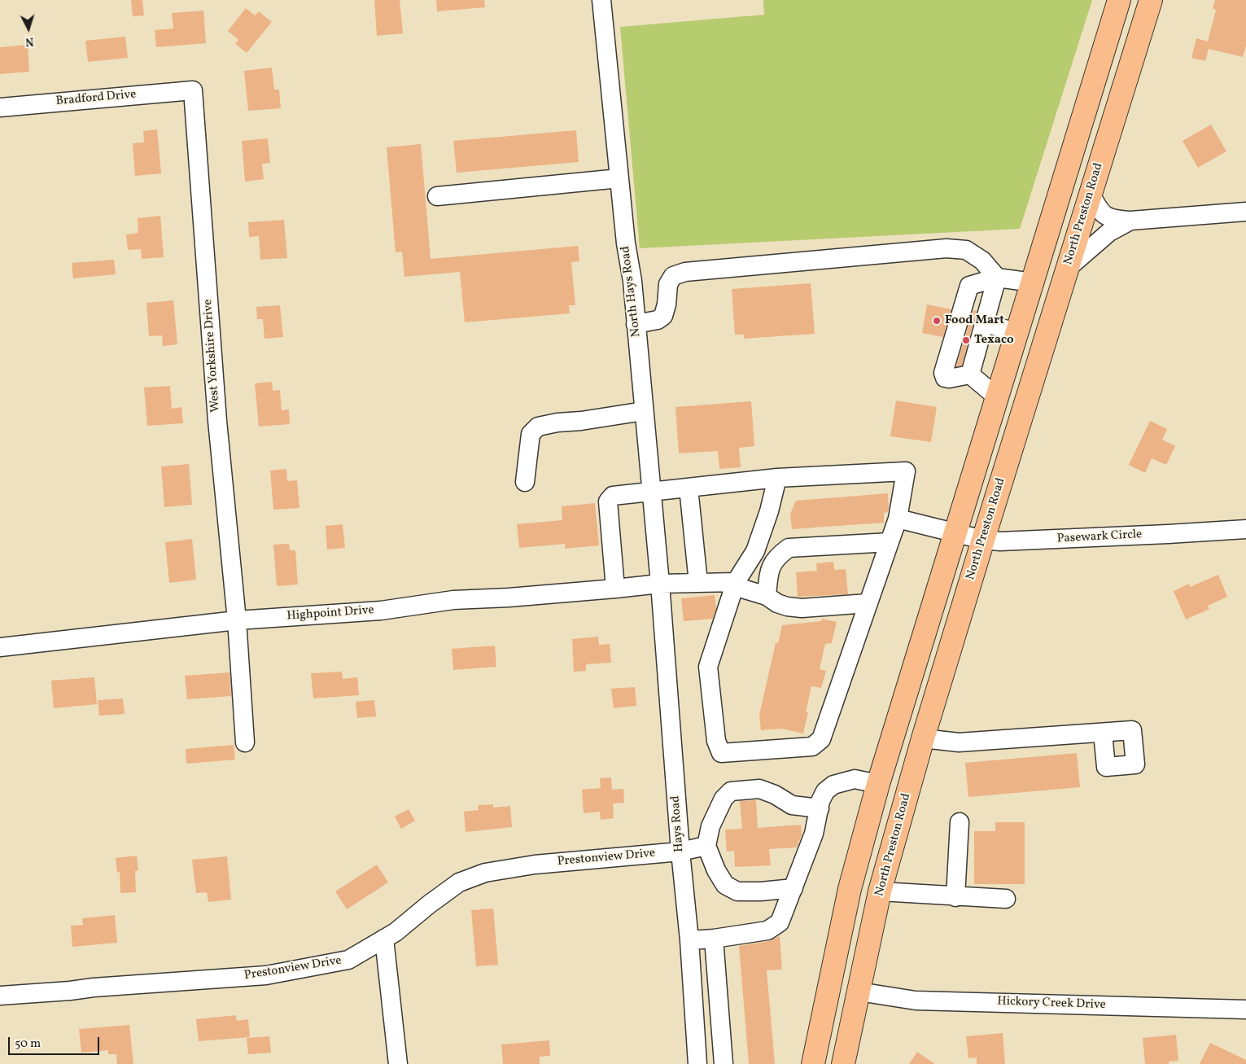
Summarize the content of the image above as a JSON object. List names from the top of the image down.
{
  "streets": {
    "main road": ["North Preston Road"],
    "street": [
      "Bradford Drive",
      "North Hays Road",
      "West Yorkshire Drive",
      "Pasewark Circle",
      "Highpoint Drive",
      "Hays Road",
      "Prestonview Drive",
      "Hickory Creek Drive"
    ]
  },
  "crossings": [
    ["Bradford Drive", "West Yorkshire Drive"],
    ["North Preston Road", "Pasewark Circle"],
    ["North Preston Road", "Hickory Creek Drive"],
    ["North Hays Road", "Highpoint Drive"],
    ["North Hays Road", "Hays Road"],
    ["West Yorkshire Drive", "Highpoint Drive"],
    ["Highpoint Drive", "Hays Road"],
    ["Hays Road", "Prestonview Drive"]
  ],
  "places": ["Food Mart", "Texaco"],
  "scale_bar": "50 m",
  "north": "bottom"
}
